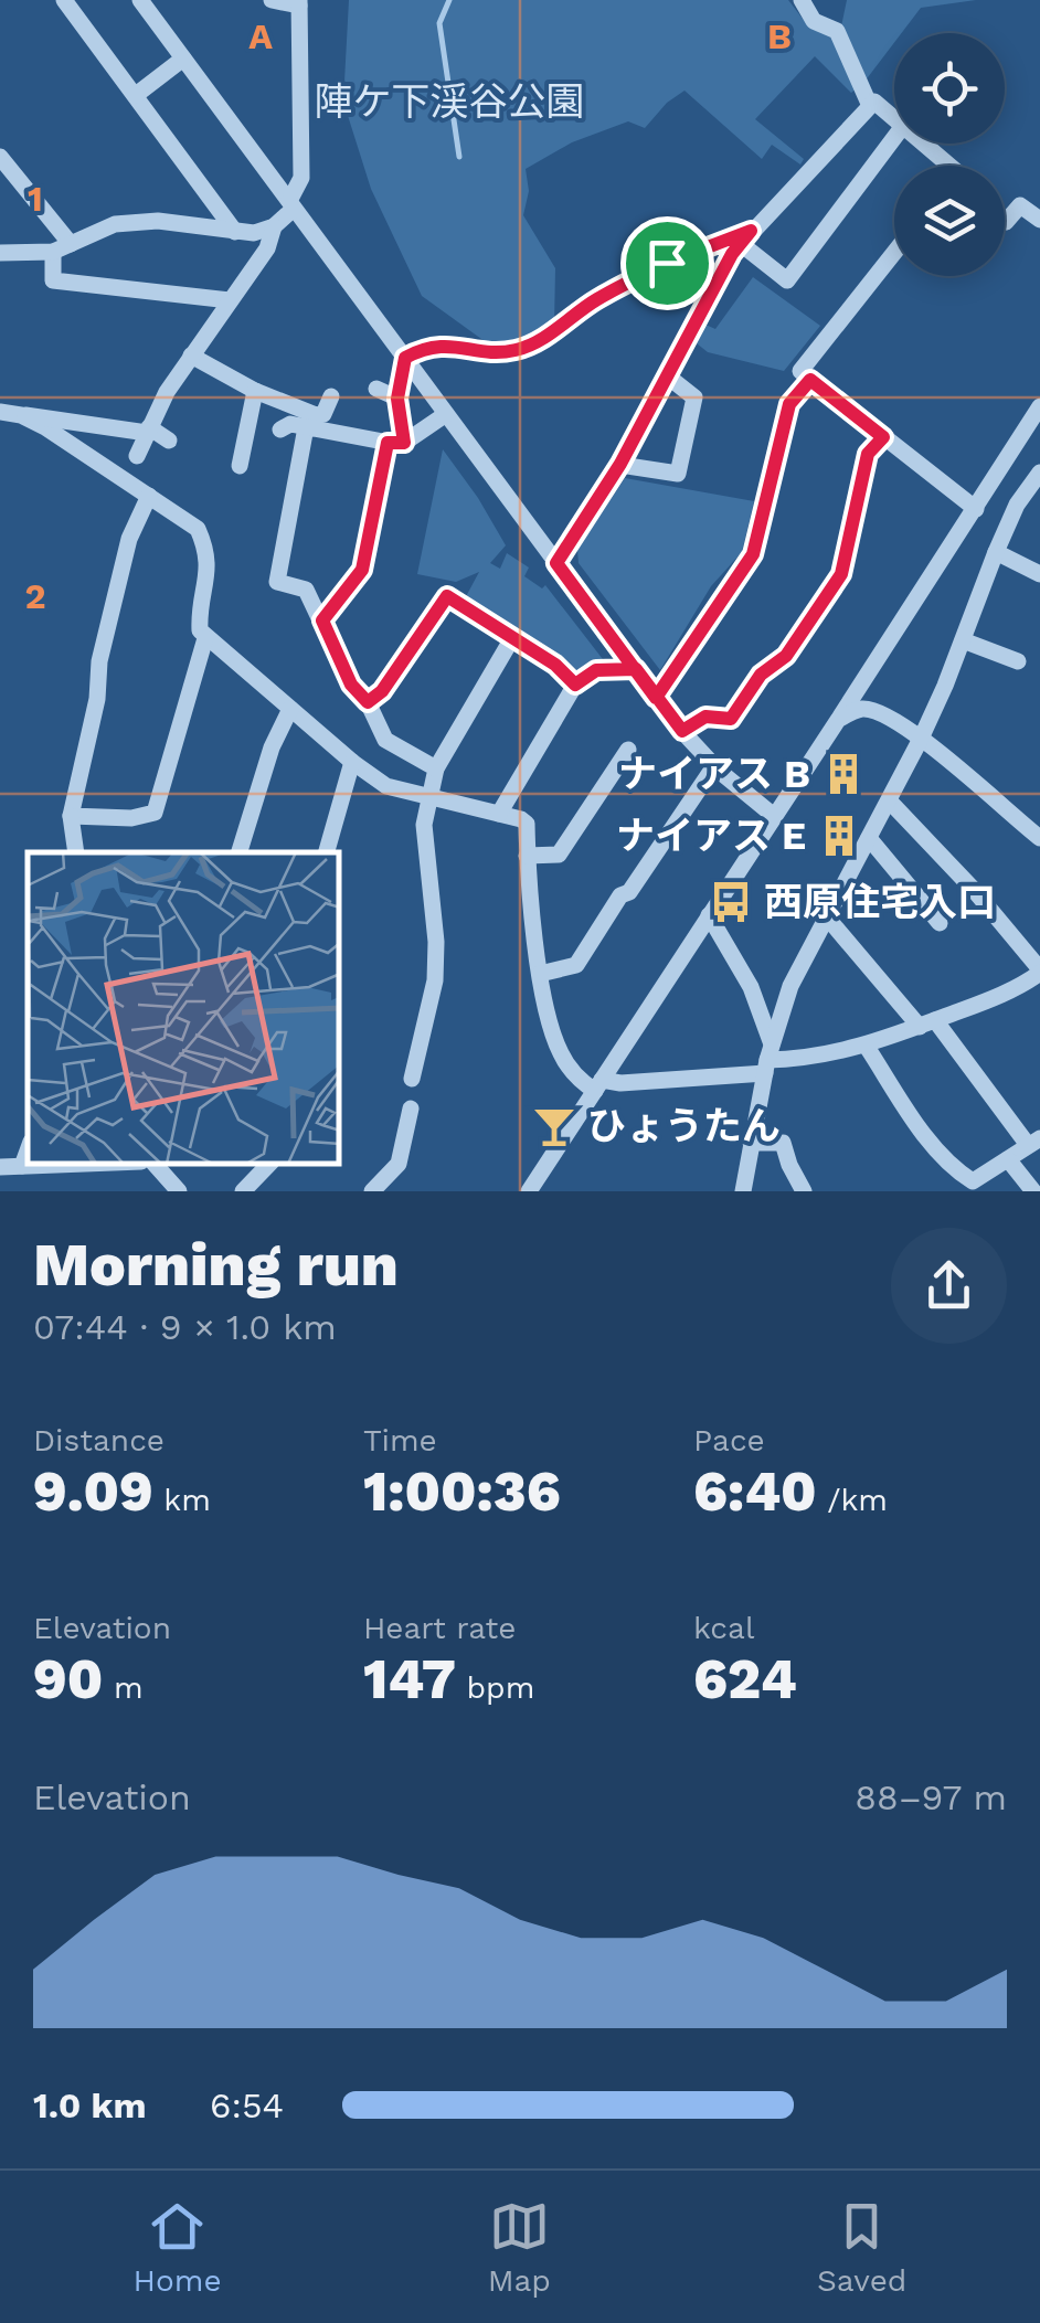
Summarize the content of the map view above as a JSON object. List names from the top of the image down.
{
  "parks": ["陣ケ下渓谷公園"],
  "places": {
    "building": ["ナイアス B", "ナイアス E"],
    "bus stop": ["西原住宅入口"],
    "bar": ["ひょうたん"]
  },
  "page": {
    "heading": ["Morning run", "07:44 · 9 × 1.0 km"],
    "stats": [
      ["Distance", "9.09 km"],
      ["Time", "1:00:36"],
      ["Pace", "6:40 /km"],
      ["Elevation", "90 m"],
      ["Heart rate", "147 bpm"],
      ["kcal", "624"]
    ],
    "chart": ["Elevation", "88–97 m"],
    "list": [
      {
        "name": "1.0 km",
        "note": "6:54"
      }
    ],
    "tabs": ["Home", "Map", "Saved"]
  },
  "grid": {
    "columns": ["A", "B"],
    "rows": ["1", "2"]
  }
}
